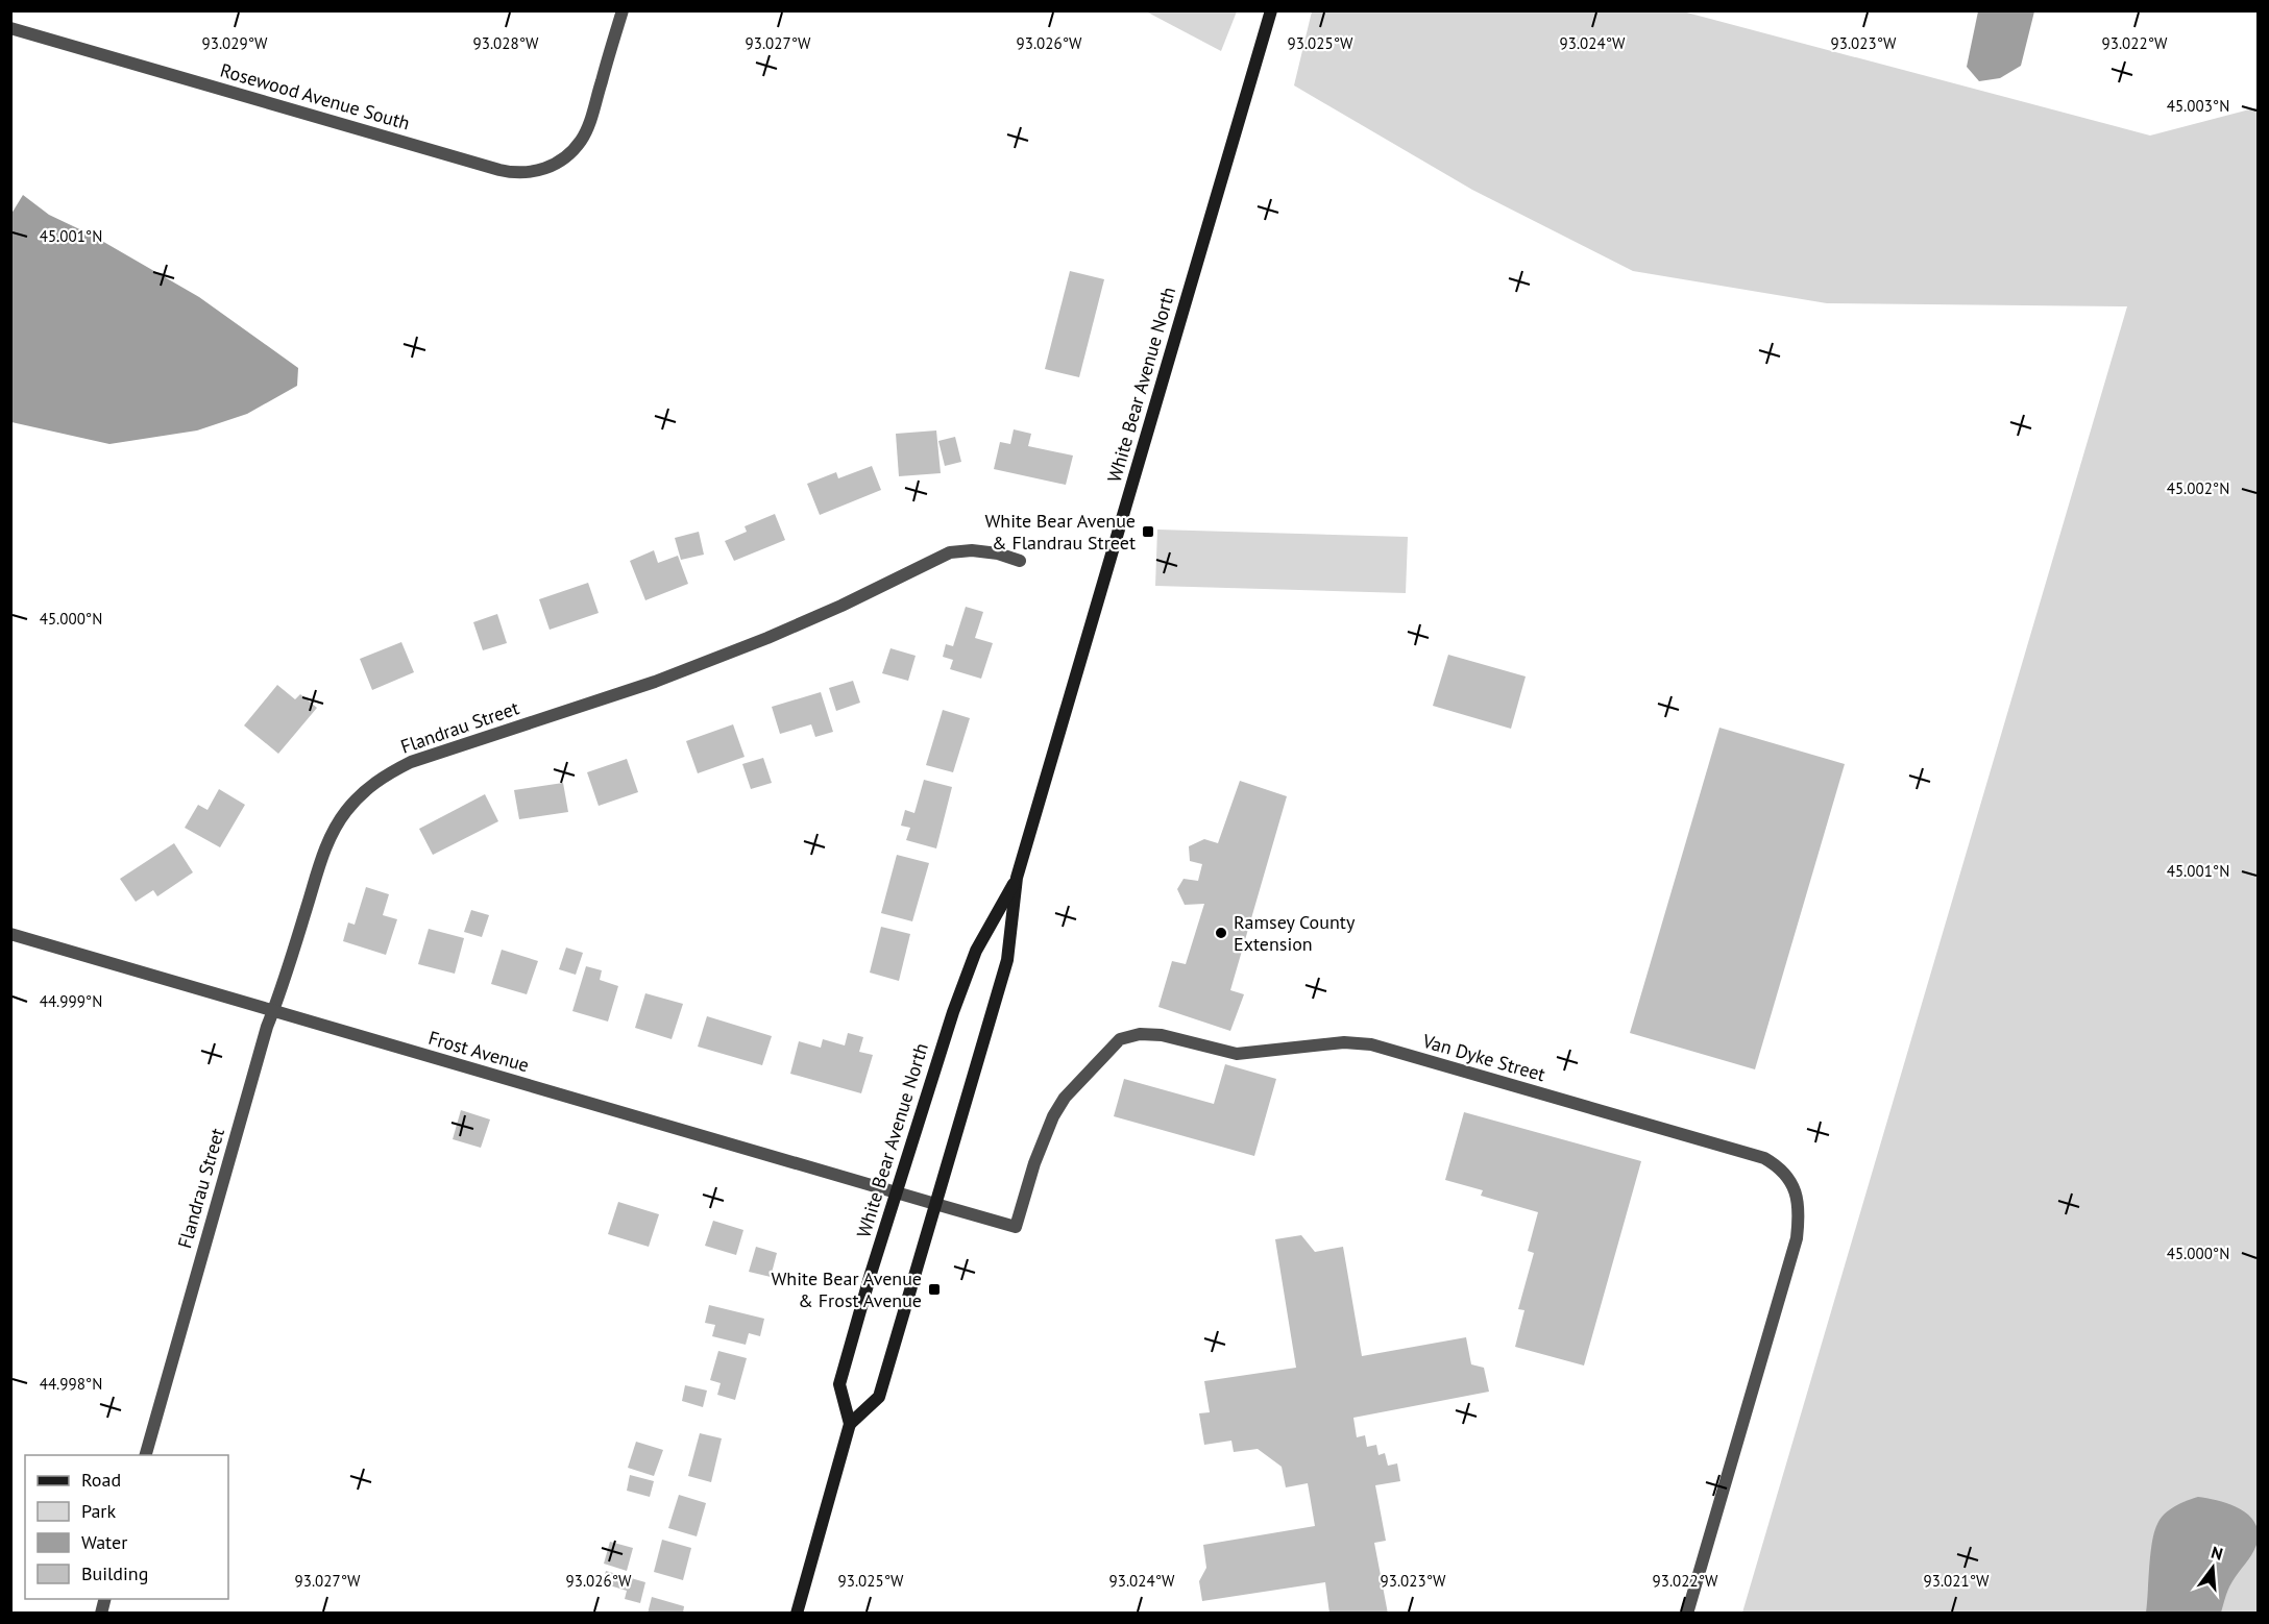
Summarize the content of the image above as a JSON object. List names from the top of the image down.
{
  "streets": {
    "main road": ["White Bear Avenue North"],
    "street": [
      "Rosewood Avenue South",
      "Flandrau Street",
      "Frost Avenue",
      "Van Dyke Street"
    ]
  },
  "crossings": [
    ["White Bear Avenue North", "Frost Avenue"],
    ["White Bear Avenue North", "Van Dyke Street"],
    ["Flandrau Street", "Frost Avenue"],
    ["Frost Avenue", "Van Dyke Street"]
  ],
  "places": {
    "transit": ["White Bear Avenue & Flandrau Street", "White Bear Avenue & Frost Avenue"],
    "other": ["Ramsey County Extension"]
  },
  "legend": [
    "Road",
    "Park",
    "Water",
    "Building"
  ],
  "north": "top",
  "coordinates": [
    "93.029°W",
    "93.028°W",
    "93.027°W",
    "93.026°W",
    "93.025°W",
    "93.024°W",
    "93.023°W",
    "93.022°W",
    "45.003°N",
    "45.001°N",
    "45.002°N",
    "45.000°N",
    "44.999°N",
    "44.998°N",
    "93.021°W"
  ]
}
